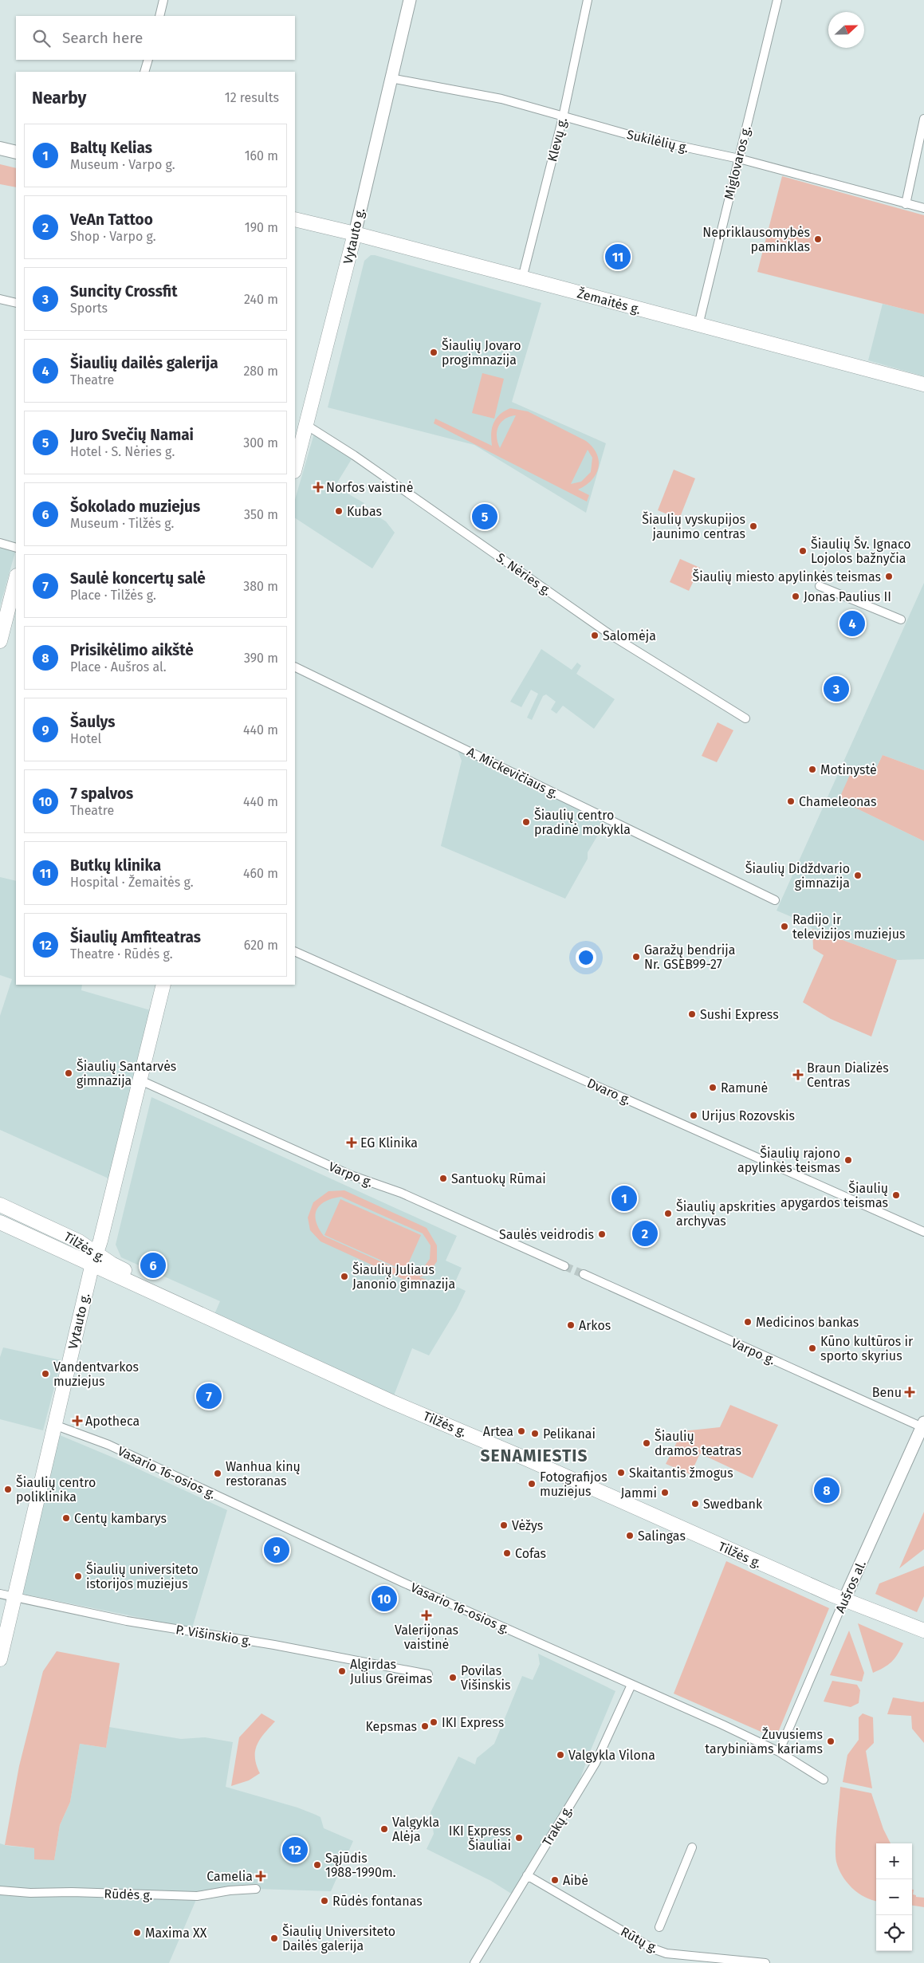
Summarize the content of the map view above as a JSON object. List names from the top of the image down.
{
  "streets": {
    "highway": ["Vytauto g.", "Žemaitės g.", "Tilžės g."],
    "main road": ["Aušros al."],
    "street": [
      "Klevų g.",
      "Sukilėlių g.",
      "Miglovaros g.",
      "S. Nėries g.",
      "A. Mickevičiaus g.",
      "Dvaro g.",
      "Varpo g.",
      "Vasario 16-osios g.",
      "P. Višinskio g.",
      "Trakų g.",
      "Rūdės g.",
      "Rūtų g."
    ]
  },
  "crossings": [
    ["Klevų g.", "Sukilėlių g."],
    ["Klevų g.", "Žemaitės g."],
    ["Sukilėlių g.", "Miglovaros g."],
    ["Sukilėlių g.", "Vytauto g."],
    ["Miglovaros g.", "Žemaitės g."],
    ["Vytauto g.", "Žemaitės g."],
    ["Vytauto g.", "S. Nėries g."],
    ["Vytauto g.", "Varpo g."],
    ["Vytauto g.", "Tilžės g."],
    ["Vytauto g.", "Vasario 16-osios g."],
    ["Vytauto g.", "P. Višinskio g."],
    ["Varpo g.", "Aušros al."],
    ["Tilžės g.", "Aušros al."],
    ["Vasario 16-osios g.", "Aušros al."],
    ["Vasario 16-osios g.", "Trakų g."],
    ["Trakų g.", "Rūtų g."]
  ],
  "districts": ["SENAMIESTIS"],
  "places": {
    "other": [
      "Nepriklausomybės paminklas",
      "Šiaulių Jovaro progimnazija",
      "Kubas",
      "Šiaulių vyskupijos jaunimo centras",
      "Šiaulių Šv. Ignaco Lojolos bažnyčia",
      "Šiaulių miesto apylinkės teismas",
      "Jonas Paulius II",
      "Salomėja",
      "Motinystė",
      "Chameleonas",
      "Šiaulių centro pradinė mokykla",
      "Šiaulių Didždvario gimnazija",
      "Radijo ir televizijos muziejus",
      "Garažų bendrija Nr. GSEB99-27",
      "Sushi Express",
      "Šiaulių Santarvės gimnazija",
      "Ramunė",
      "Urijus Rozovskis",
      "Šiaulių rajono apylinkės teismas",
      "Santuokų Rūmai",
      "Šiaulių apygardos teismas",
      "Šiaulių apskrities archyvas",
      "Saulės veidrodis",
      "Šiaulių Juliaus Janonio gimnazija",
      "Medicinos bankas",
      "Arkos",
      "Kūno kultūros ir sporto skyrius",
      "Vandentvarkos muziejus",
      "Artea",
      "Pelikanai",
      "Šiaulių dramos teatras",
      "Skaitantis žmogus",
      "Wanhua kinų restoranas",
      "Fotografijos muziejus",
      "Šiaulių centro poliklinika",
      "Jammi",
      "Swedbank",
      "Centų kambarys",
      "Vėžys",
      "Salingas",
      "Cofas",
      "Šiaulių universiteto istorijos muziejus",
      "Algirdas Julius Greimas",
      "Povilas Višinskis",
      "IKI Express",
      "Kepsmas",
      "Žuvusiems tarybiniams kariams",
      "Valgykla Vilona",
      "Valgykla Alėja",
      "IKI Express Šiauliai",
      "Sąjūdis 1988-1990m.",
      "Aibė",
      "Rūdės fontanas",
      "Maxima XX",
      "Šiaulių Universiteto Dailės galerija"
    ],
    "health": [
      "Norfos vaistinė",
      "Braun Dializės Centras",
      "EG Klinika",
      "Benu",
      "Apotheca",
      "Valerijonas vaistinė",
      "Camelia"
    ]
  },
  "north": "right",
  "page": {
    "search": "Search here",
    "heading": ["Nearby", "12 results"],
    "list": [
      {
        "mark": "1",
        "name": "Baltų Kelias",
        "note": "Museum · Varpo g.",
        "value": "160 m"
      },
      {
        "mark": "2",
        "name": "VeAn Tattoo",
        "note": "Shop · Varpo g.",
        "value": "190 m"
      },
      {
        "mark": "3",
        "name": "Suncity Crossfit",
        "note": "Sports",
        "value": "240 m"
      },
      {
        "mark": "4",
        "name": "Šiaulių dailės galerija",
        "note": "Theatre",
        "value": "280 m"
      },
      {
        "mark": "5",
        "name": "Juro Svečių Namai",
        "note": "Hotel · S. Nėries g.",
        "value": "300 m"
      },
      {
        "mark": "6",
        "name": "Šokolado muziejus",
        "note": "Museum · Tilžės g.",
        "value": "350 m"
      },
      {
        "mark": "7",
        "name": "Saulė koncertų salė",
        "note": "Place · Tilžės g.",
        "value": "380 m"
      },
      {
        "mark": "8",
        "name": "Prisikėlimo aikštė",
        "note": "Place · Aušros al.",
        "value": "390 m"
      },
      {
        "mark": "9",
        "name": "Šaulys",
        "note": "Hotel",
        "value": "440 m"
      },
      {
        "mark": "10",
        "name": "7 spalvos",
        "note": "Theatre",
        "value": "440 m"
      },
      {
        "mark": "11",
        "name": "Butkų klinika",
        "note": "Hospital · Žemaitės g.",
        "value": "460 m"
      },
      {
        "mark": "12",
        "name": "Šiaulių Amfiteatras",
        "note": "Theatre · Rūdės g.",
        "value": "620 m"
      }
    ],
    "pins": [
      "11",
      "5",
      "4",
      "3",
      "1",
      "2",
      "6",
      "7",
      "8",
      "9",
      "10",
      "12"
    ],
    "map_buttons": ["+", "−"]
  }
}
